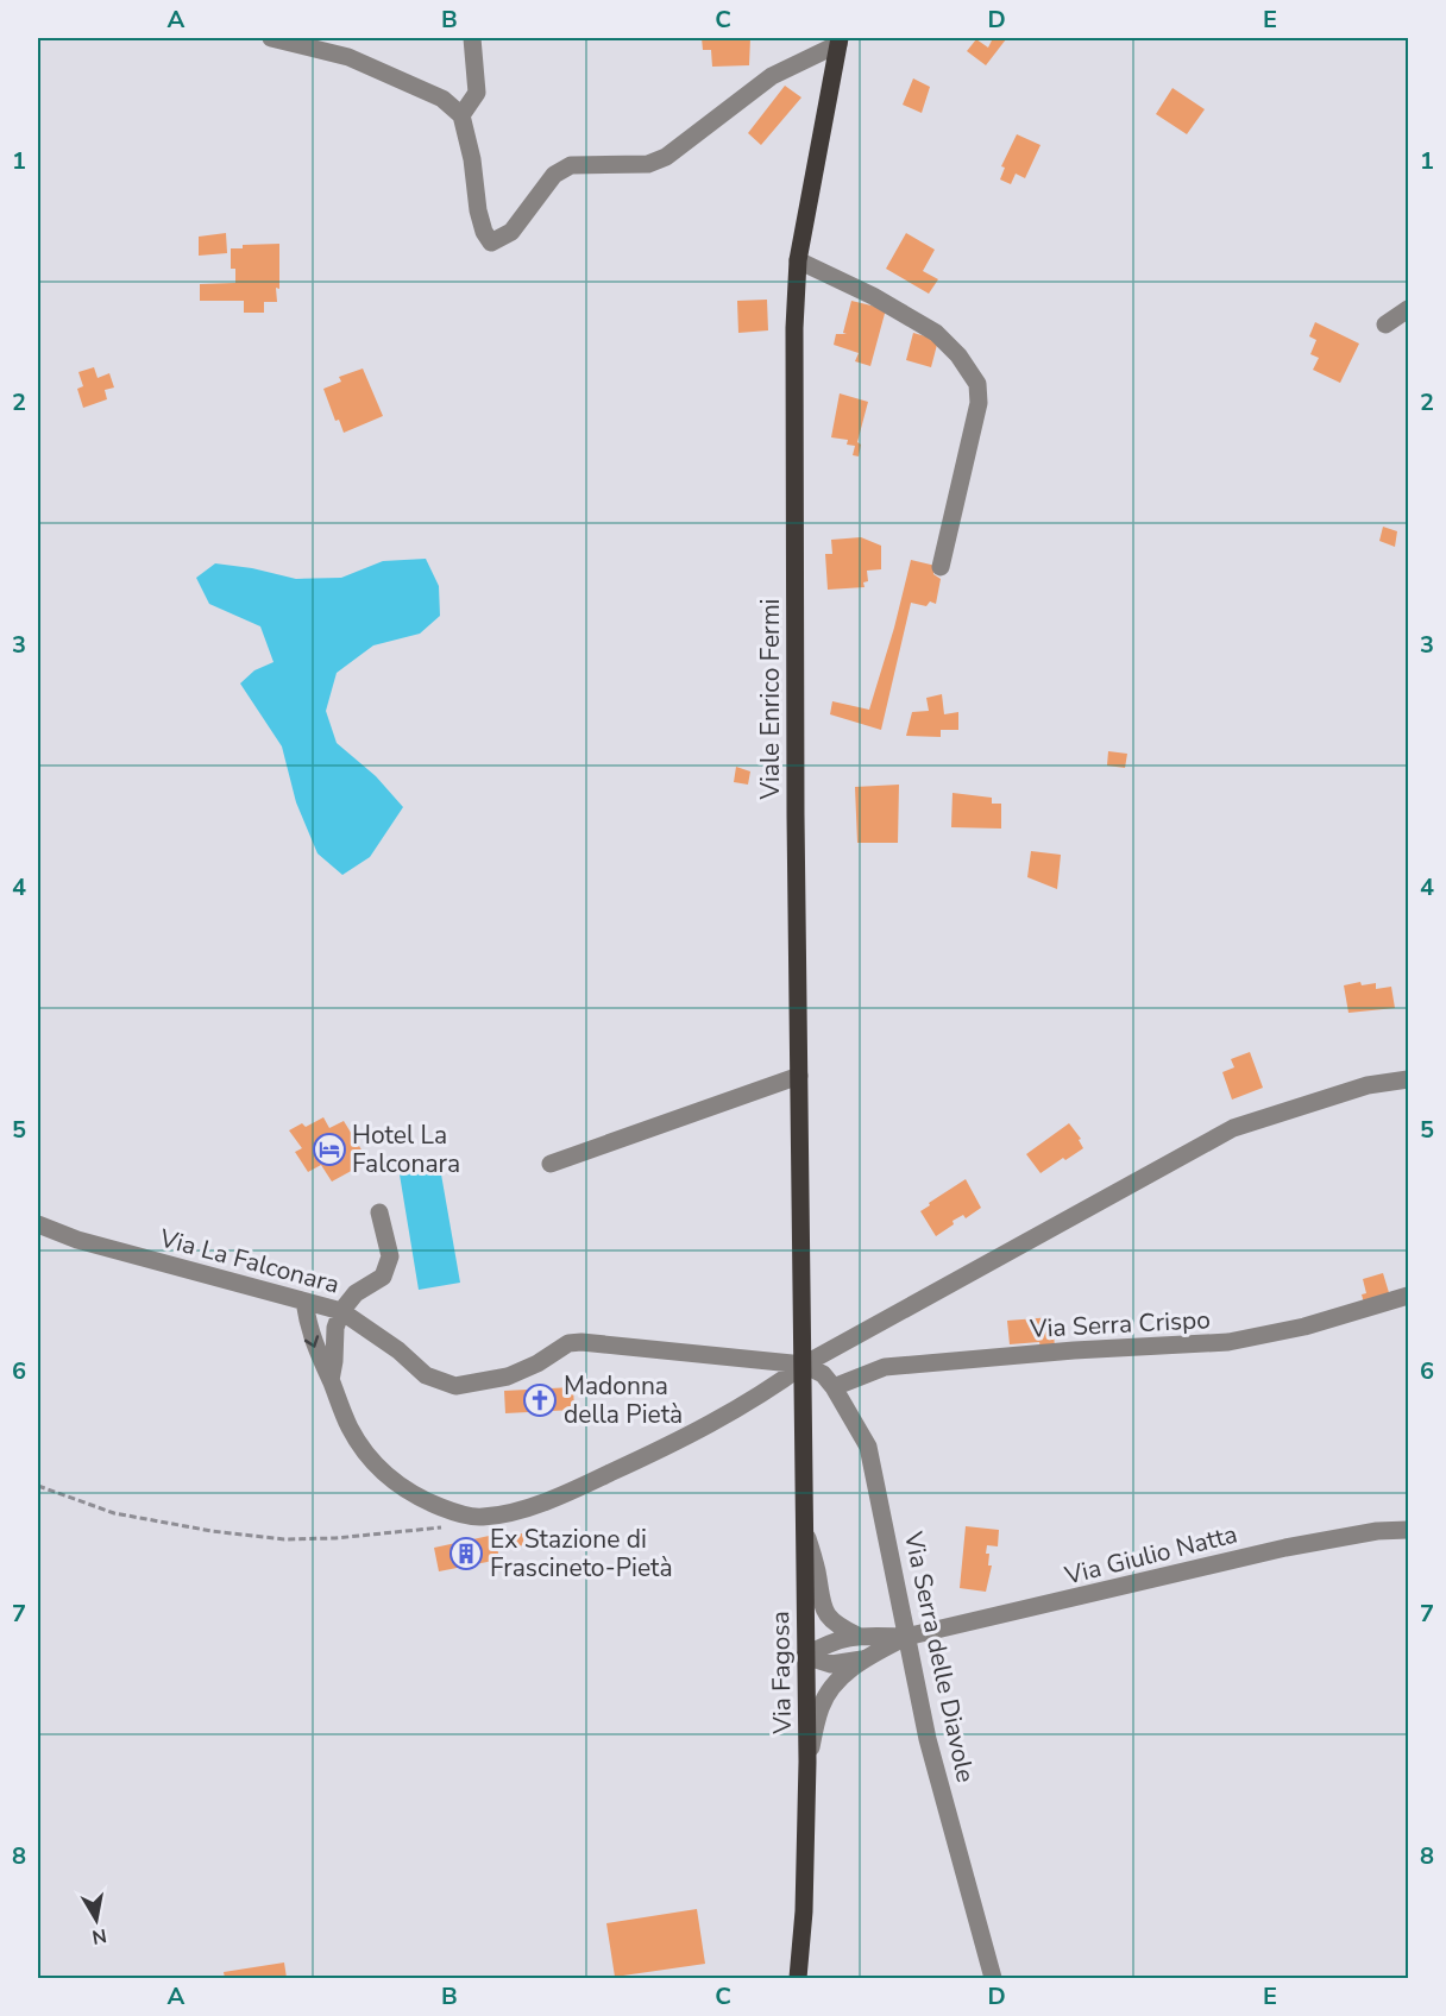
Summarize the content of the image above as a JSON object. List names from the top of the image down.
{
  "streets": {
    "main road": ["Viale Enrico Fermi", "Via Fagosa"],
    "street": [
      "Via La Falconara",
      "Via Serra Crispo",
      "Via Giulio Natta",
      "Via Serra delle Diavole"
    ]
  },
  "crossings": [
    ["Viale Enrico Fermi", "Via La Falconara"],
    ["Viale Enrico Fermi", "Via Serra delle Diavole"],
    ["Viale Enrico Fermi", "Via Fagosa"],
    ["Via La Falconara", "Via Serra delle Diavole"],
    ["Via La Falconara", "Via Fagosa"],
    ["Via Serra Crispo", "Via Serra delle Diavole"],
    ["Via Giulio Natta", "Via Serra delle Diavole"],
    ["Via Serra delle Diavole", "Via Fagosa"]
  ],
  "places": {
    "hotel": ["Hotel La Falconara"],
    "church": ["Madonna della Pietà"],
    "building": ["Ex Stazione di Frascineto-Pietà"]
  },
  "north": "bottom",
  "grid": {
    "columns": [
      "A",
      "B",
      "C",
      "D",
      "E"
    ],
    "rows": [
      "1",
      "2",
      "3",
      "4",
      "5",
      "6",
      "7",
      "8"
    ]
  }
}
